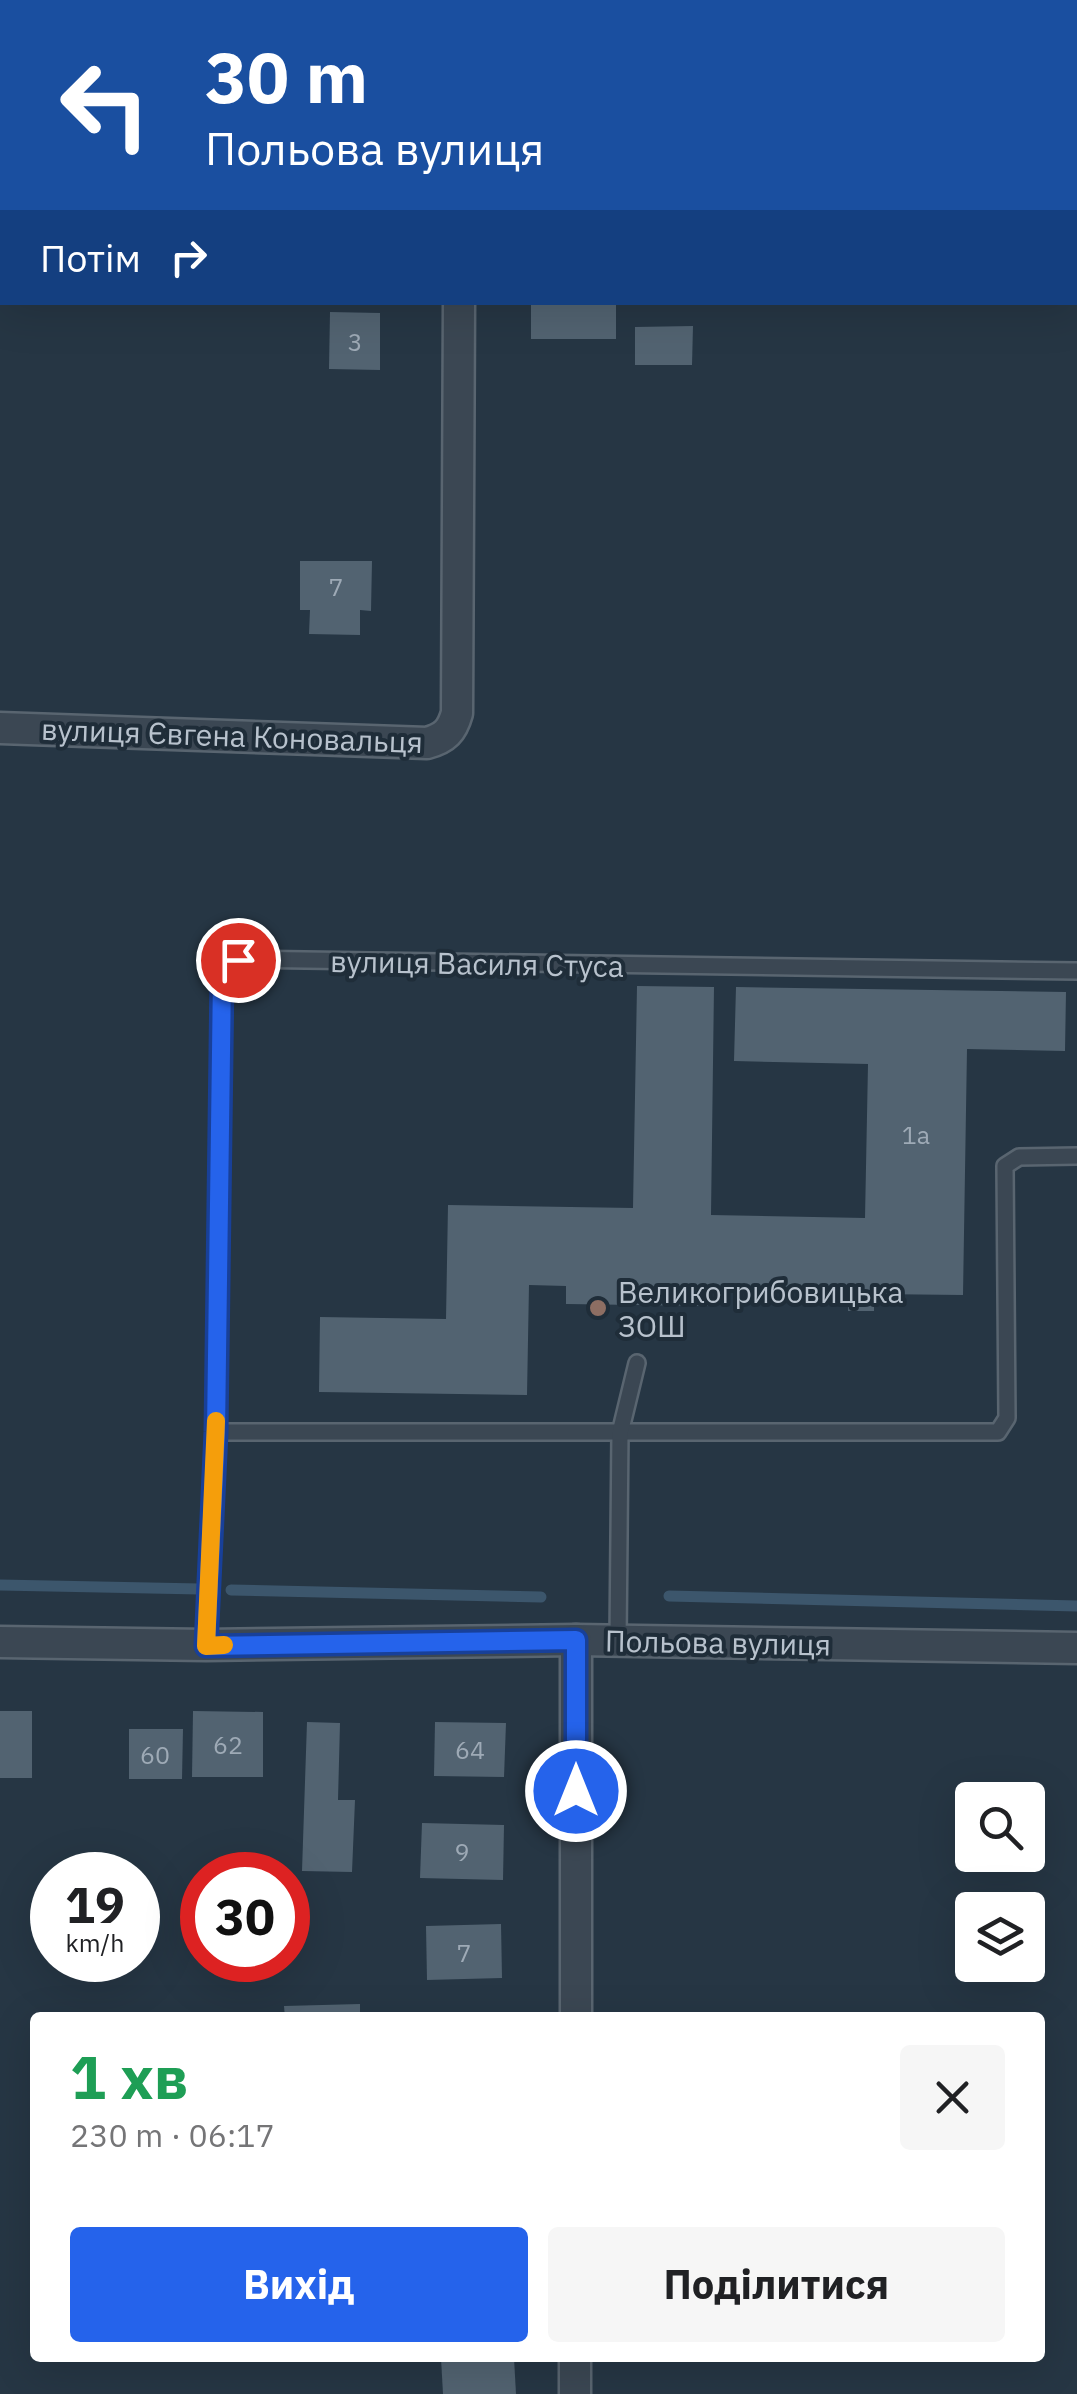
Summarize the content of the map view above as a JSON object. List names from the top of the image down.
{
  "streets": {
    "street": ["вулиця Євгена Коновальця", "Польова вулиця"],
    "lane": ["вулиця Василя Стуса"]
  },
  "crossings": [
    ["вулиця Василя Стуса", "Польова вулиця"]
  ],
  "places": ["Великогрибовицька ЗОШ"],
  "house_numbers": [
    "3",
    "7",
    "1а",
    "62",
    "64",
    "60",
    "9",
    "7"
  ],
  "page": {
    "turn": ["30 m", "Польова вулиця"],
    "then": "Потім",
    "speed": "19 km/h",
    "limit": "30",
    "heading": ["1 хв", "230 m · 06:17"],
    "buttons": ["Вихід", "Поділитися"]
  }
}
